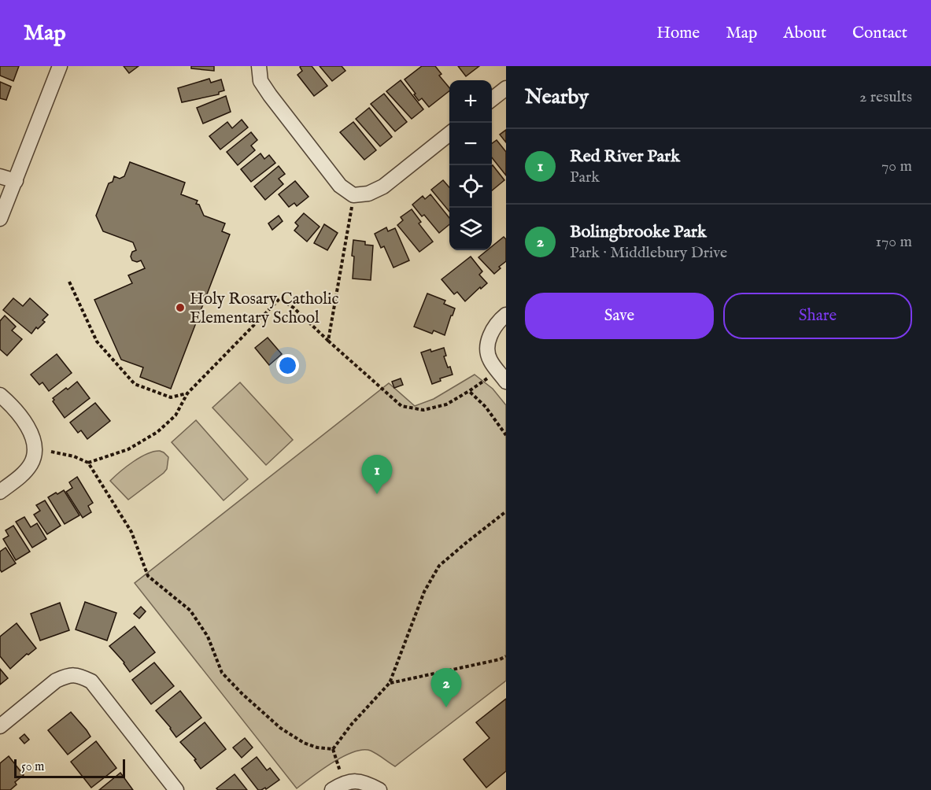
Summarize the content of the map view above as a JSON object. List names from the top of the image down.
{
  "places": ["Holy Rosary Catholic Elementary School"],
  "scale_bar": "50 m",
  "page": {
    "header": "Map",
    "nav": [
      "Home",
      "Map",
      "About",
      "Contact"
    ],
    "heading": ["Nearby", "2 results"],
    "map_buttons": ["+", "−"],
    "list": [
      {
        "mark": "1",
        "name": "Red River Park",
        "note": "Park",
        "value": "70 m"
      },
      {
        "mark": "2",
        "name": "Bolingbrooke Park",
        "note": "Park · Middlebury Drive",
        "value": "170 m"
      }
    ],
    "buttons": ["Save", "Share"],
    "pins": ["1", "2"],
    "scale": "50 m"
  }
}
